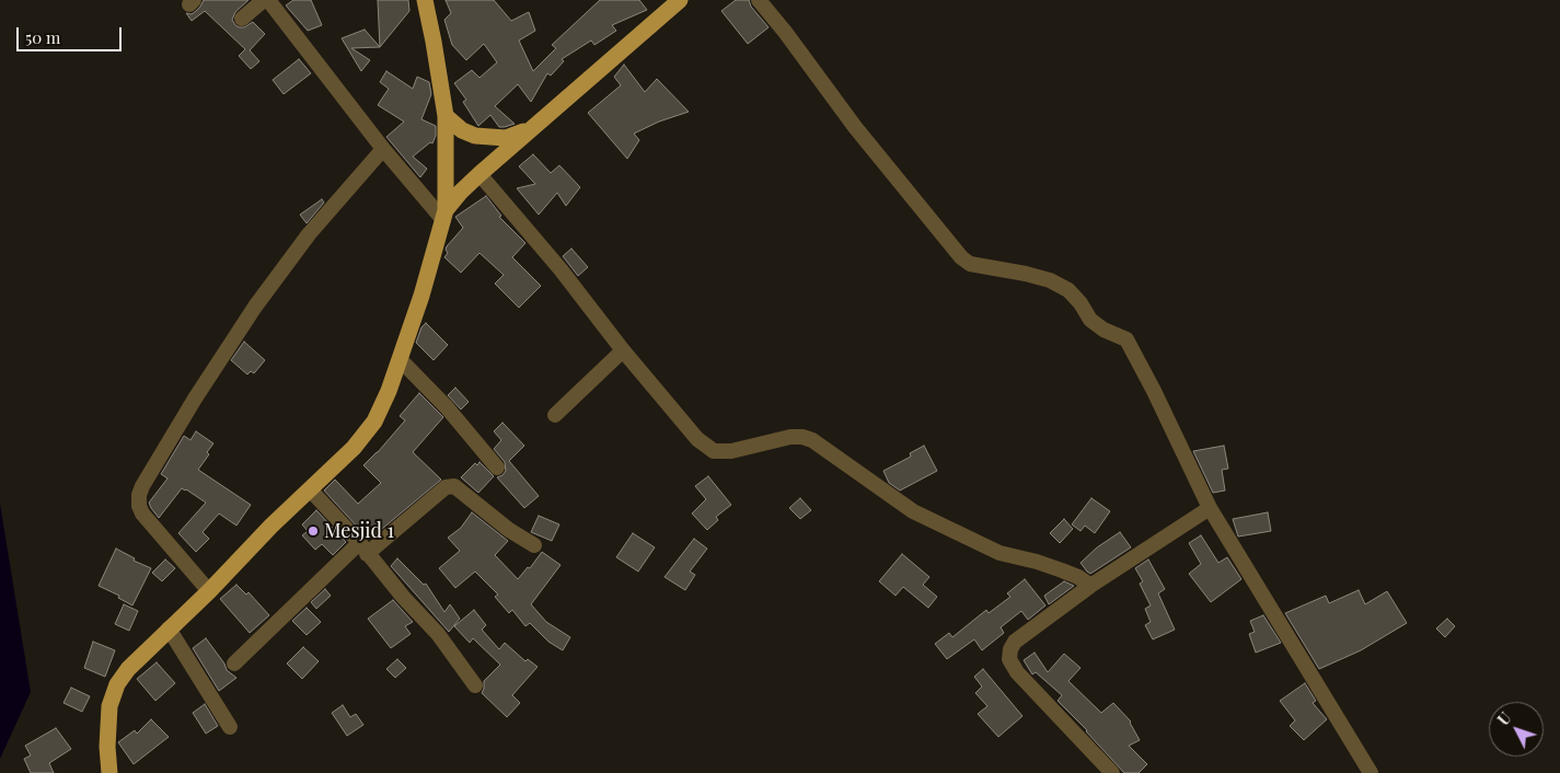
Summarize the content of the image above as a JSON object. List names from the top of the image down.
{
  "places": ["Mesjid 1"],
  "scale_bar": "50 m",
  "north": "top left"
}
